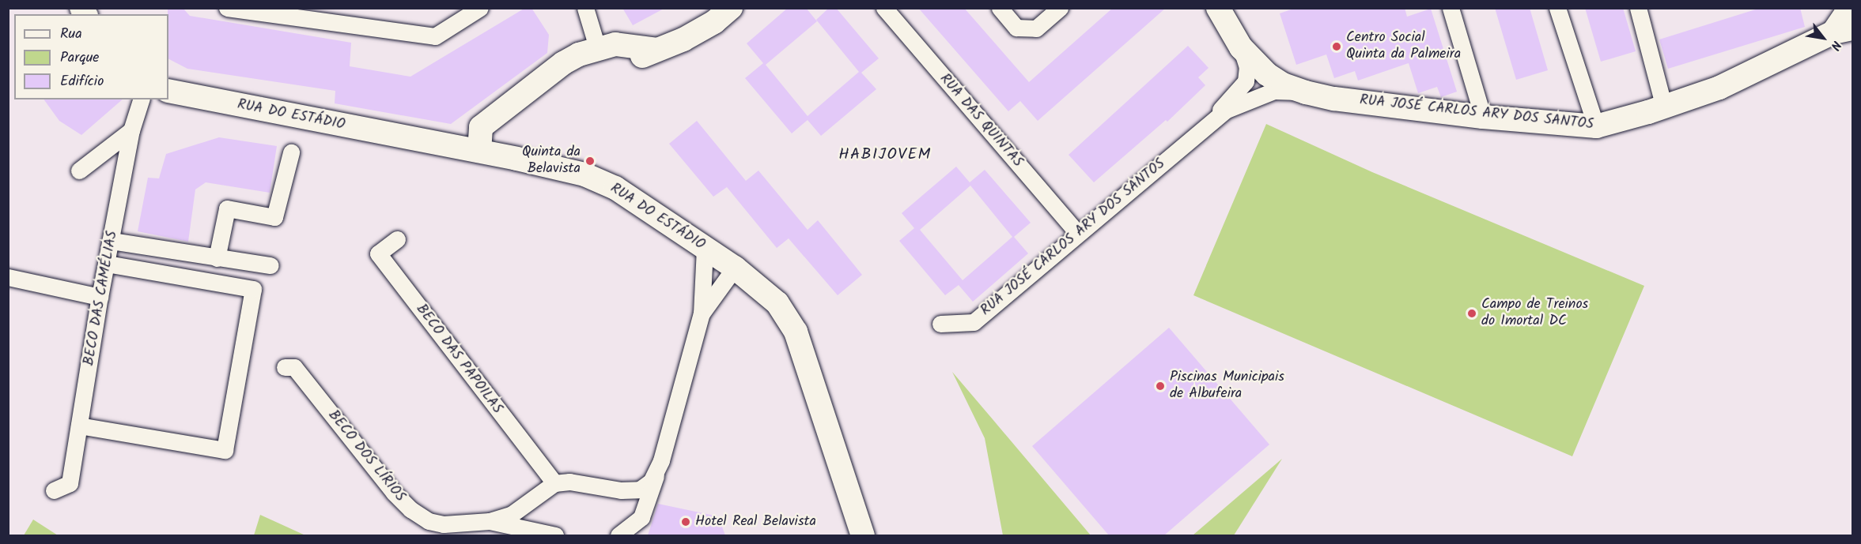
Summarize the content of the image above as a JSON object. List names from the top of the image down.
{
  "streets": {
    "street": [
      "RUA JOSÉ CARLOS ARY DOS SANTOS",
      "RUA DO ESTÁDIO",
      "RUA DAS QUINTAS",
      "BECO DAS CAMÉLIAS",
      "BECO DAS PAPOILAS",
      "BECO DOS LÍRIOS"
    ]
  },
  "crossings": [
    ["RUA JOSÉ CARLOS ARY DOS SANTOS", "RUA DAS QUINTAS"]
  ],
  "districts": ["HABIJOVEM"],
  "places": [
    "Centro Social Quinta da Palmeira",
    "Quinta da Belavista",
    "Campo de Treinos do Imortal DC",
    "Piscinas Municipais de Albufeira",
    "Hotel Real Belavista"
  ],
  "legend": ["Rua", "Parque", "Edifício"],
  "north": "bottom right"
}
